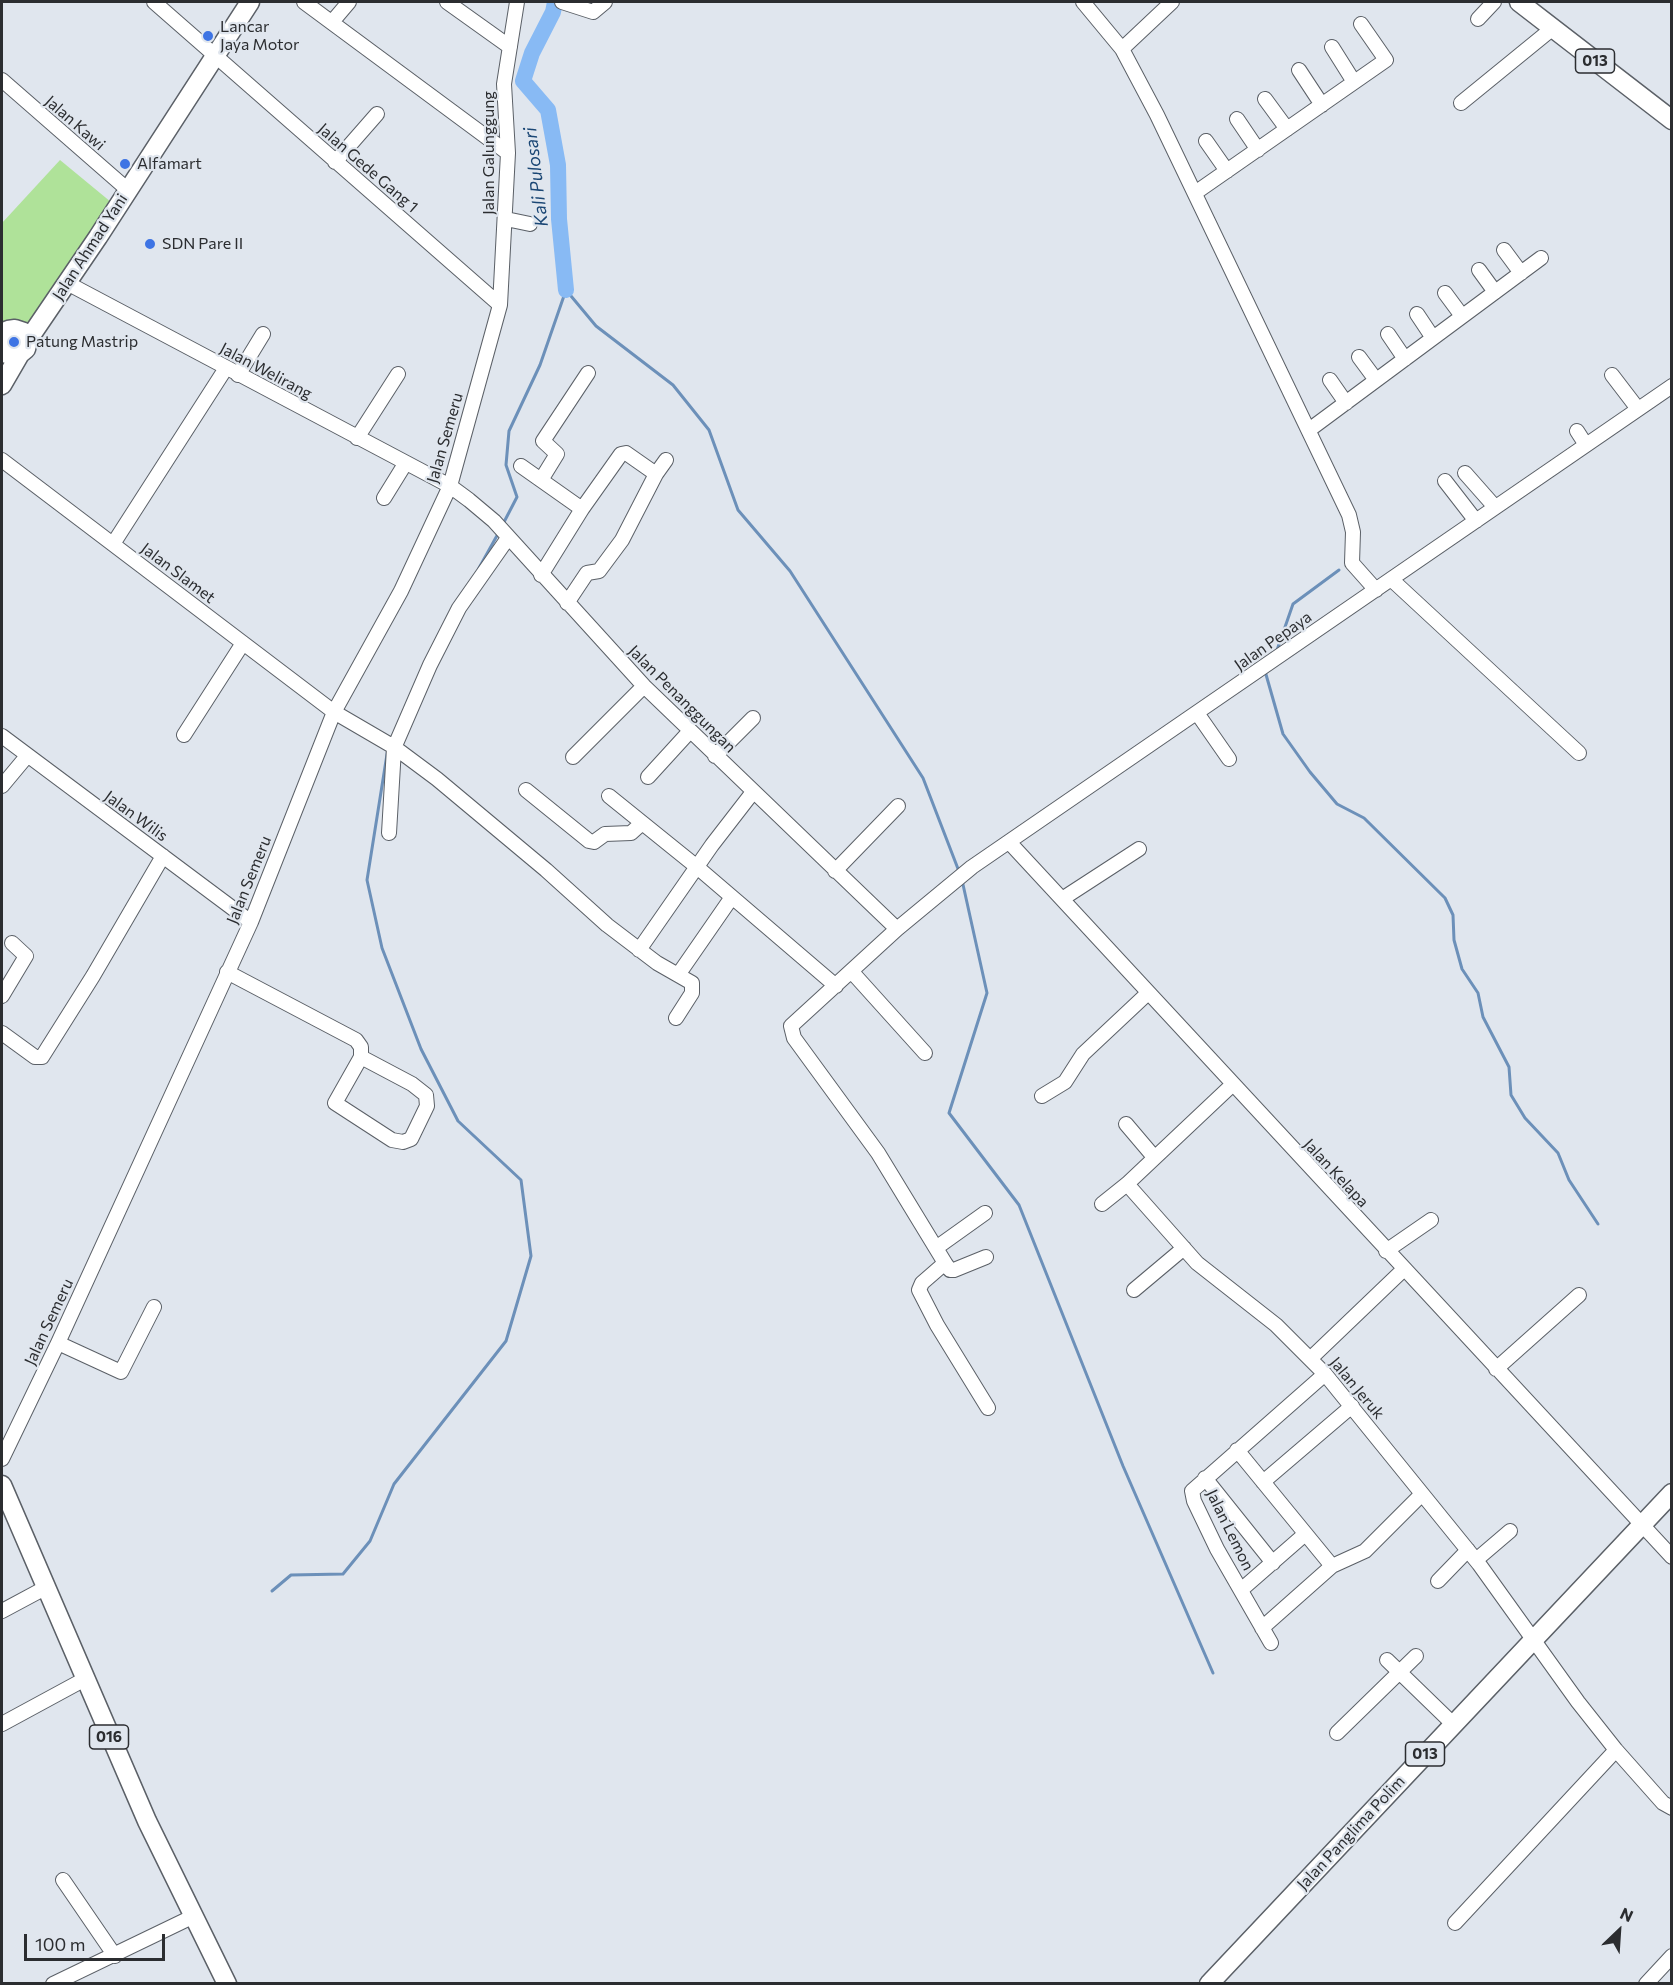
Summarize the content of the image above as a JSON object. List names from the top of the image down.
{
  "streets": {
    "main road": [
      "013",
      "Jalan Ahmad Yani",
      "016",
      "Jalan Panglima Polim"
    ],
    "street": [
      "Jalan Kawi",
      "Jalan Galunggung",
      "Jalan Gede Gang 1",
      "Jalan Welirang",
      "Jalan Semeru",
      "Jalan Slamet",
      "Jalan Pepaya",
      "Jalan Penanggungan",
      "Jalan Wilis",
      "Jalan Kelapa",
      "Jalan Jeruk",
      "Jalan Lemon"
    ]
  },
  "crossings": [
    ["013", "Jalan Kelapa"],
    ["013", "Jalan Panglima Polim"],
    ["Jalan Kawi", "Jalan Ahmad Yani"],
    ["Jalan Galunggung", "Jalan Gede Gang 1"],
    ["Jalan Galunggung", "Jalan Semeru"],
    ["Jalan Gede Gang 1", "Jalan Ahmad Yani"],
    ["Jalan Gede Gang 1", "Jalan Semeru"],
    ["Jalan Ahmad Yani", "Jalan Welirang"],
    ["Jalan Welirang", "Jalan Semeru"],
    ["Jalan Welirang", "Jalan Penanggungan"],
    ["Jalan Semeru", "Jalan Slamet"],
    ["Jalan Semeru", "Jalan Penanggungan"],
    ["Jalan Semeru", "Jalan Wilis"],
    ["Jalan Pepaya", "Jalan Penanggungan"],
    ["Jalan Pepaya", "Jalan Kelapa"],
    ["Jalan Kelapa", "Jalan Panglima Polim"],
    ["Jalan Jeruk", "Jalan Lemon"],
    ["Jalan Jeruk", "Jalan Panglima Polim"]
  ],
  "water": ["Kali Pulosari"],
  "places": [
    "Lancar Jaya Motor",
    "Alfamart",
    "SDN Pare II",
    "Patung Mastrip"
  ],
  "scale_bar": "100 m",
  "north": "top right"
}
